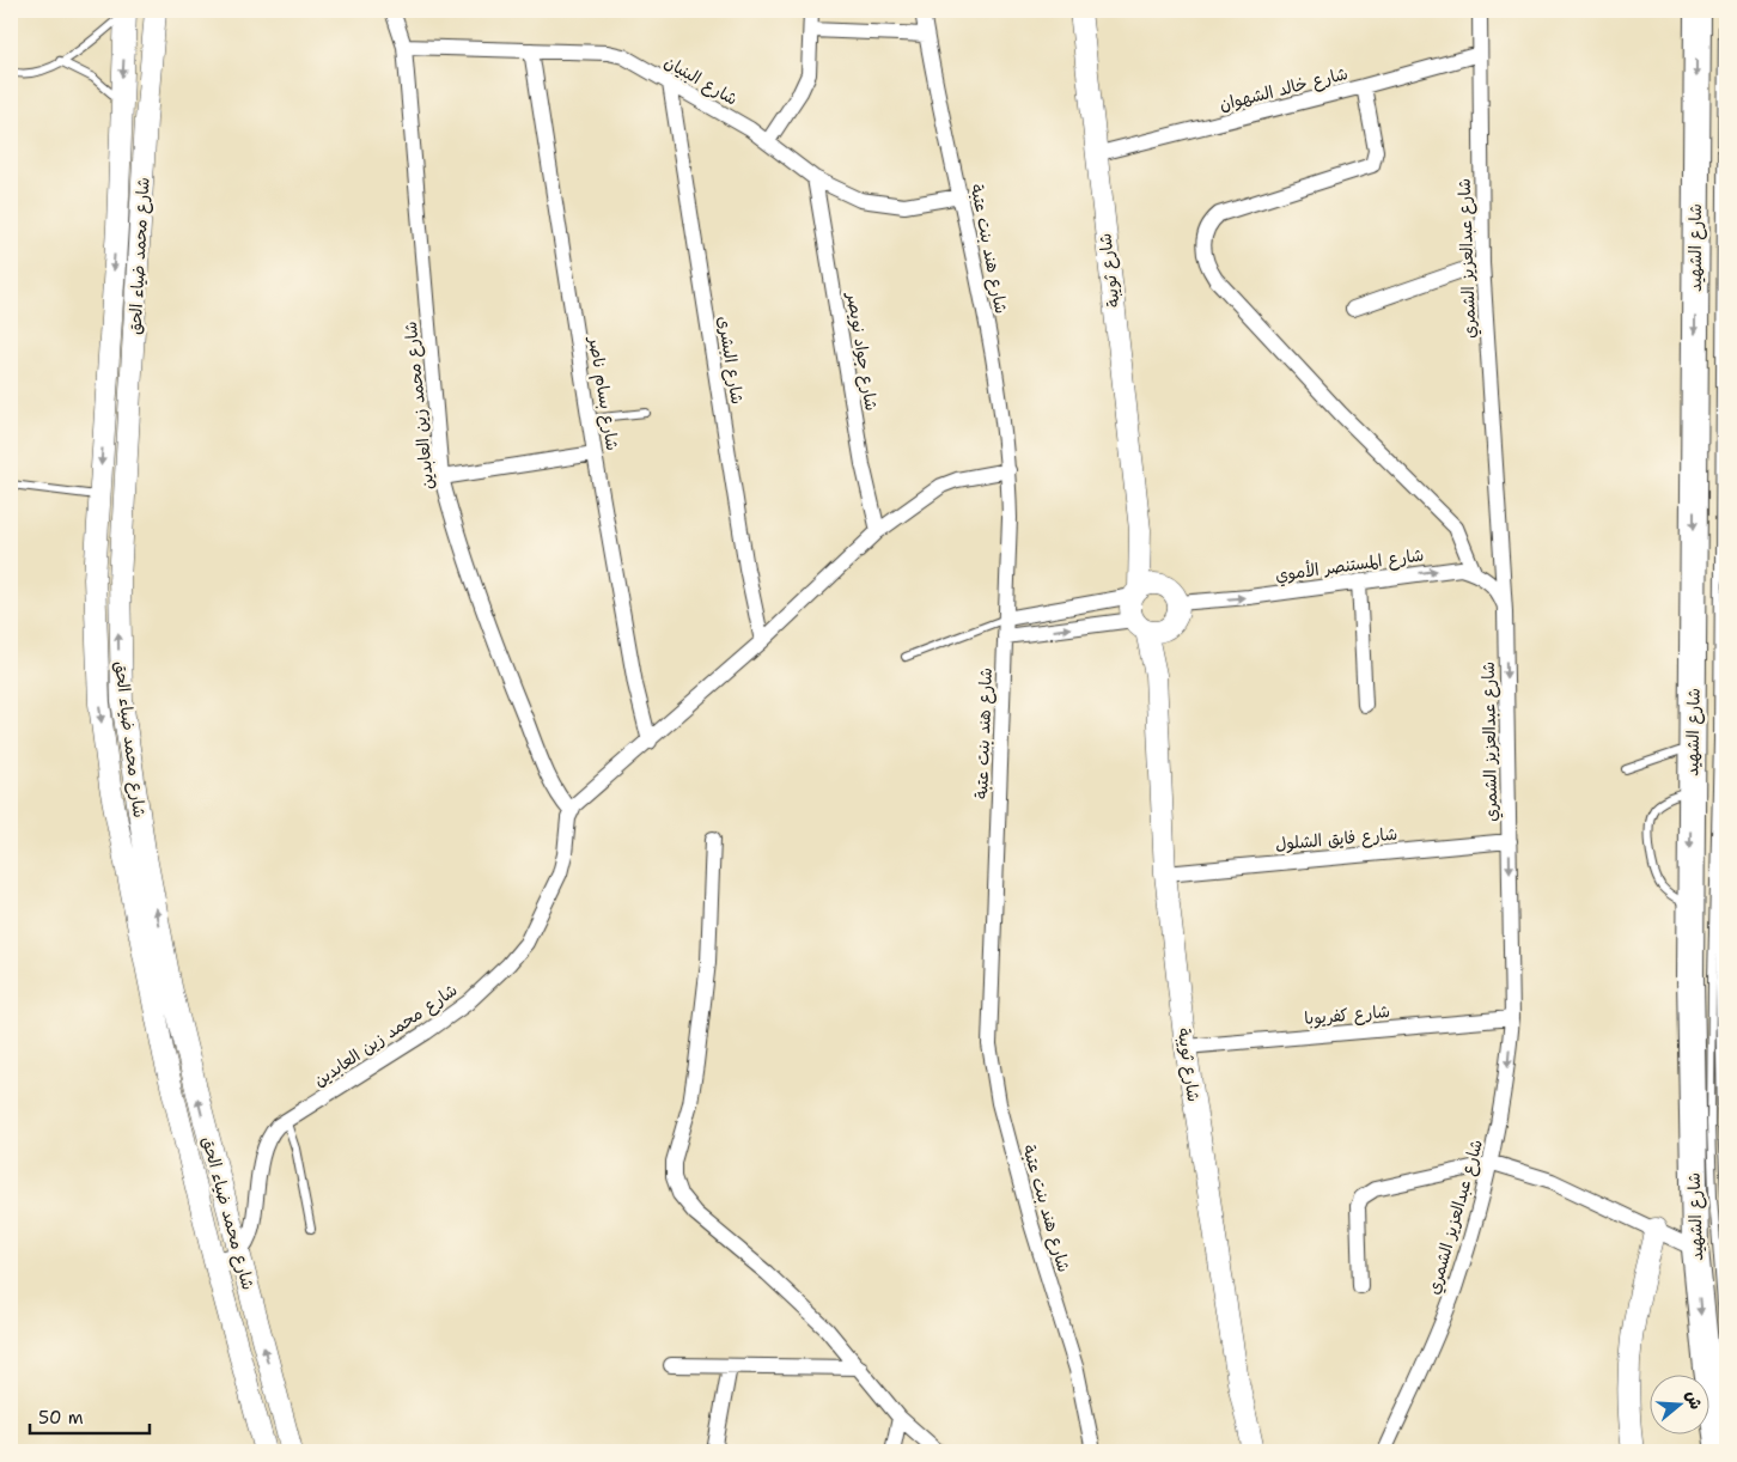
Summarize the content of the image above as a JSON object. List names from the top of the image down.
{
  "streets": {
    "highway": ["شارع الشهيد"],
    "main road": ["شارع محمد ضياء الحق", "شارع ثويبة"],
    "street": [
      "شارع البنيان",
      "شارع خالد الشهوان",
      "شارع هند بنت عتبة",
      "شارع عبدالعزيز الشمري",
      "شارع جواد نويصر",
      "شارع البشرى",
      "شارع بسام ناصر",
      "شارع محمد زين العابدين",
      "شارع المستنصر الأموي",
      "شارع فايق الشلول",
      "شارع كفريوبا"
    ]
  },
  "crossings": [
    ["شارع البنيان", "شارع هند بنت عتبة"],
    ["شارع البنيان", "شارع جواد نويصر"],
    ["شارع البنيان", "شارع البشرى"],
    ["شارع البنيان", "شارع بسام ناصر"],
    ["شارع البنيان", "شارع محمد زين العابدين"],
    ["شارع خالد الشهوان", "شارع عبدالعزيز الشمري"],
    ["شارع خالد الشهوان", "شارع ثويبة"],
    ["شارع محمد ضياء الحق", "شارع محمد زين العابدين"],
    ["شارع عبدالعزيز الشمري", "شارع فايق الشلول"],
    ["شارع عبدالعزيز الشمري", "شارع كفريوبا"],
    ["شارع ثويبة", "شارع المستنصر الأموي"],
    ["شارع ثويبة", "شارع فايق الشلول"],
    ["شارع ثويبة", "شارع كفريوبا"]
  ],
  "one_way": ["شارع الشهيد", "شارع عبدالعزيز الشمري", "شارع المستنصر الأموي"],
  "scale_bar": "50 m",
  "north": "right"
}
